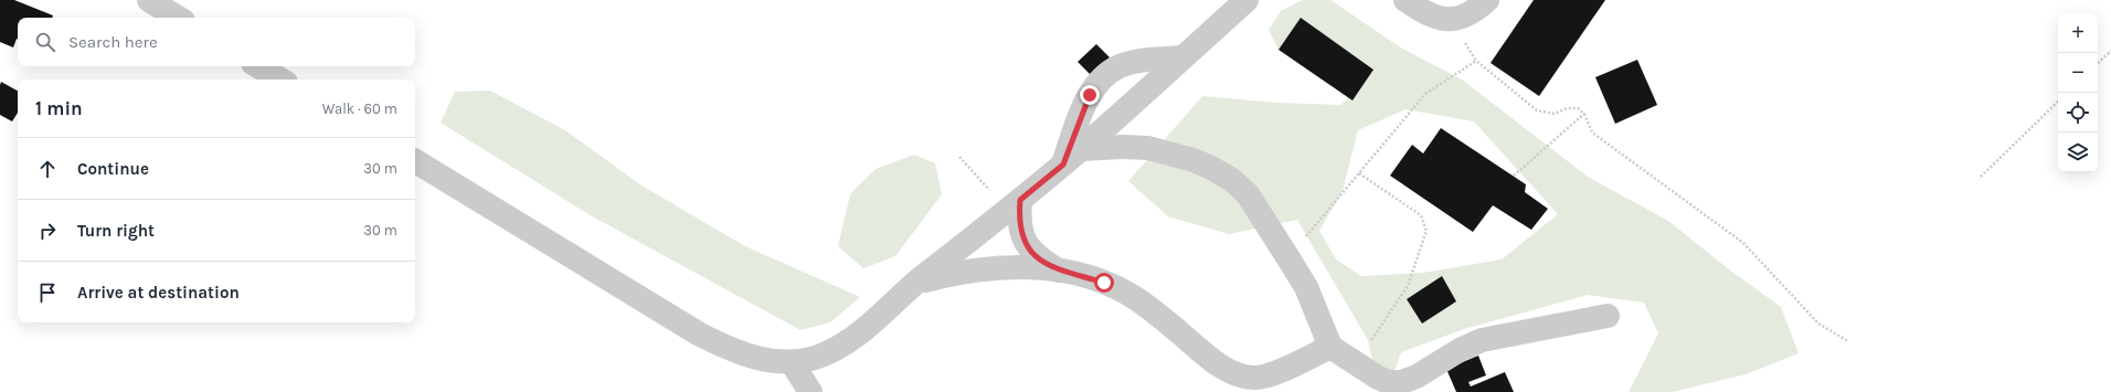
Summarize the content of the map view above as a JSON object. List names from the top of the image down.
{
  "page": {
    "map_buttons": ["+", "−"],
    "search": "Search here",
    "heading": ["1 min", "Walk · 60 m"],
    "list": [
      ["Continue", "30 m"],
      ["Turn right", "30 m"],
      "Arrive at destination"
    ]
  }
}
